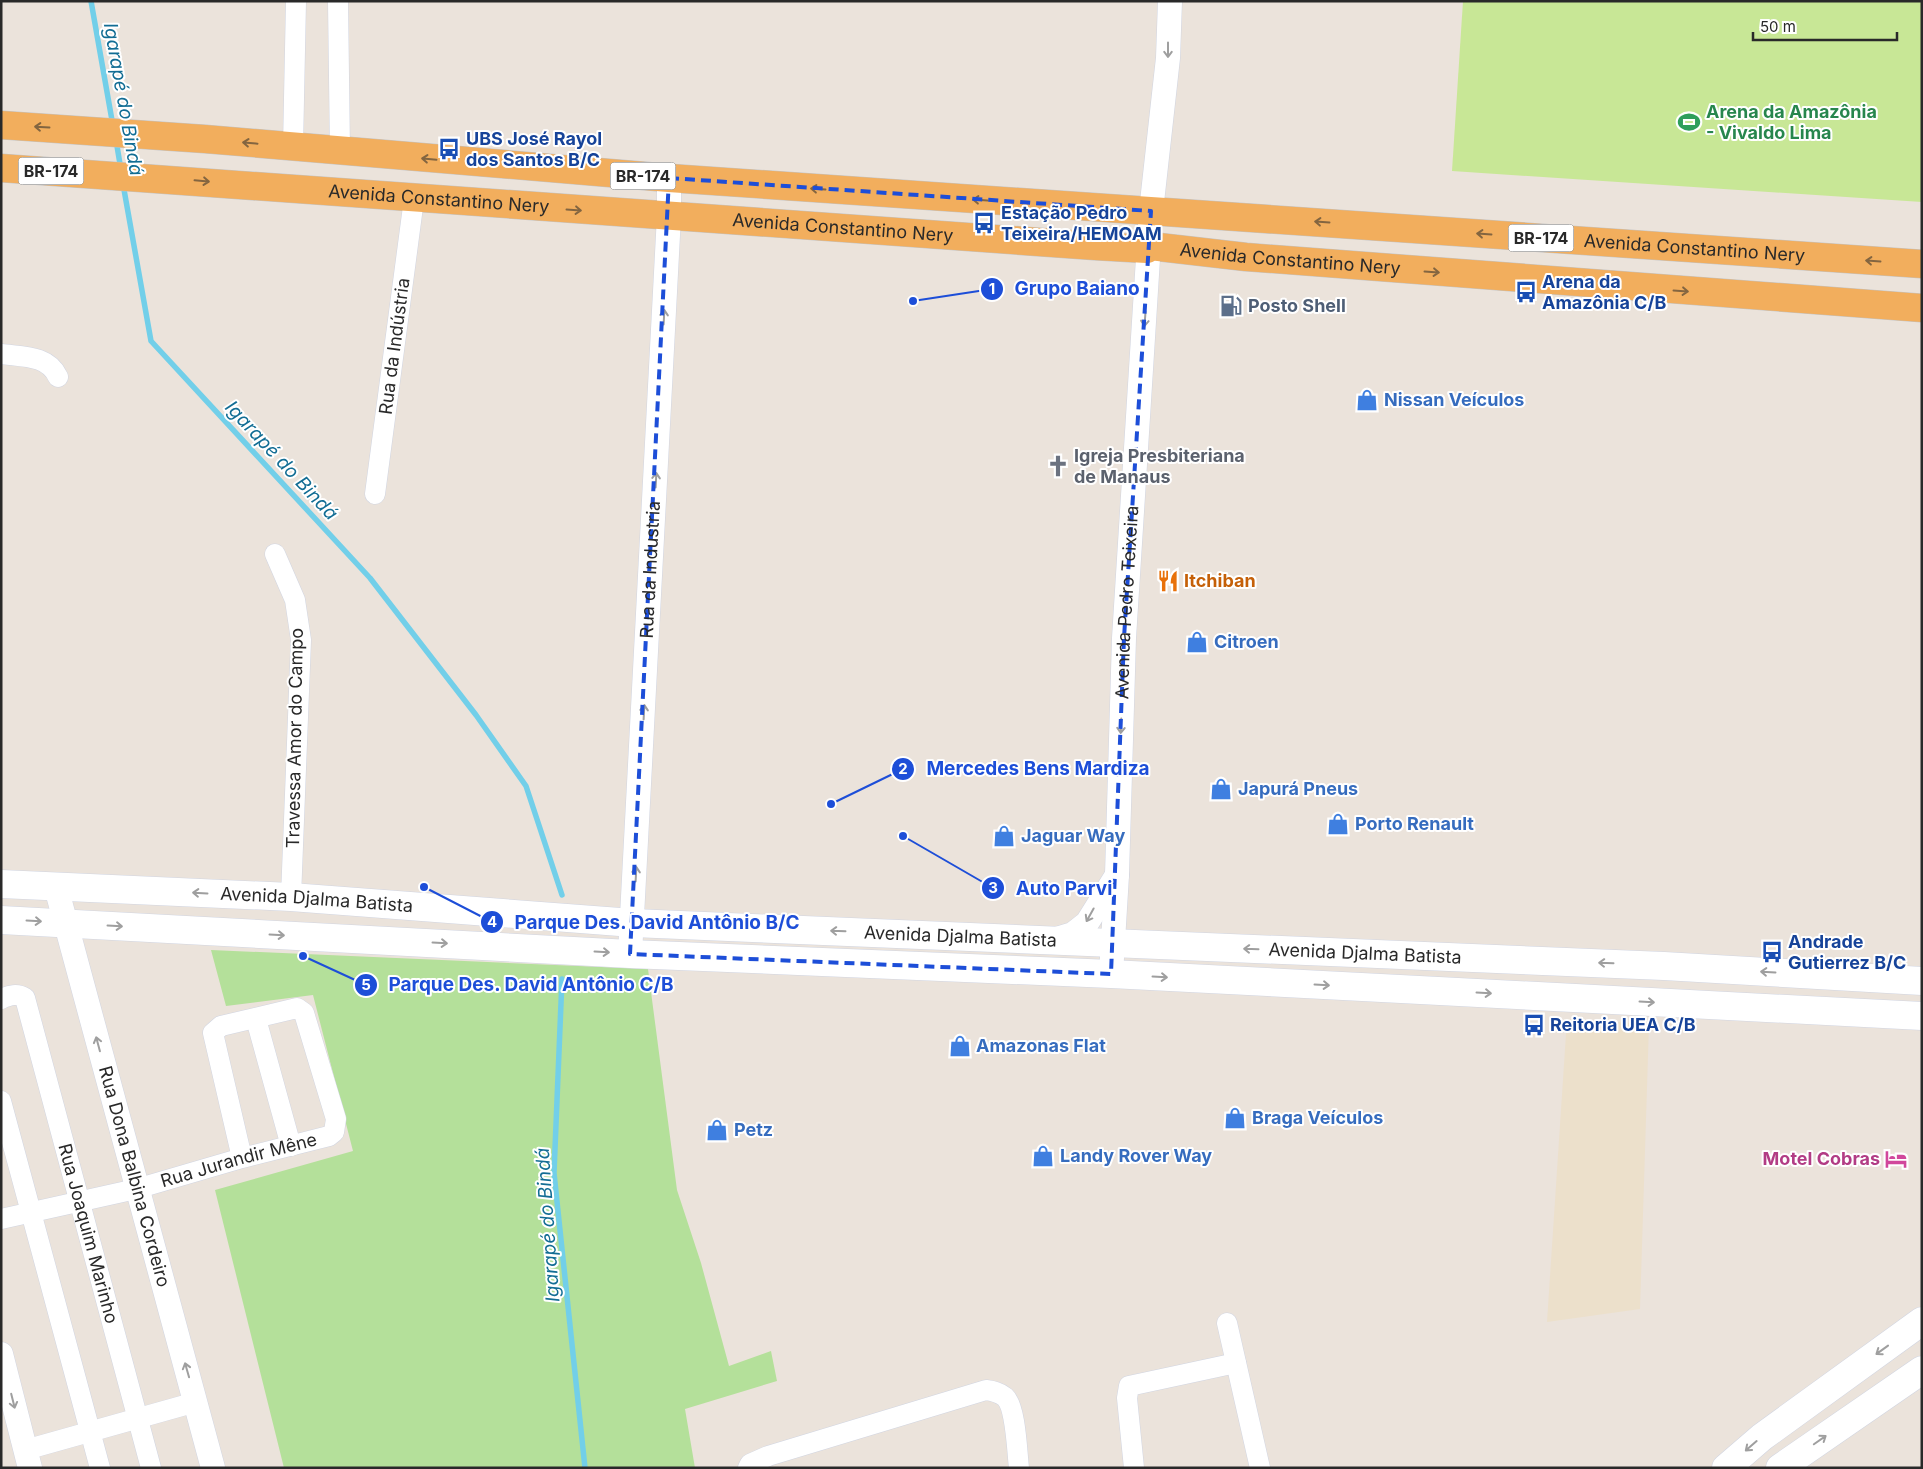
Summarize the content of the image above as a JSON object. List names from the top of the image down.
{
  "streets": {
    "highway": ["BR-174", "Avenida Constantino Nery"],
    "main road": ["Avenida Djalma Batista"],
    "street": [
      "Rua da Indústria",
      "Rua da Industria",
      "Avenida Pedro Teixeira",
      "Travessa Amor do Campo",
      "Rua Jurandir Mêne",
      "Rua Dona Balbina Cordeiro",
      "Rua Joaquim Marinho"
    ]
  },
  "crossings": [
    ["Avenida Constantino Nery", "Rua da Indústria"],
    ["Avenida Constantino Nery", "Rua da Industria"],
    ["Avenida Constantino Nery", "Avenida Pedro Teixeira"],
    ["Rua da Industria", "Avenida Djalma Batista"],
    ["Avenida Pedro Teixeira", "Avenida Djalma Batista"],
    ["Travessa Amor do Campo", "Avenida Djalma Batista"],
    ["Avenida Djalma Batista", "Rua Dona Balbina Cordeiro"],
    ["Rua Jurandir Mêne", "Rua Dona Balbina Cordeiro"],
    ["Rua Jurandir Mêne", "Rua Joaquim Marinho"]
  ],
  "one_way": ["Rua da Industria", "Avenida Pedro Teixeira"],
  "water": ["Igarapé do Bindá"],
  "places": {
    "sports": ["Arena da Amazônia - Vivaldo Lima"],
    "bus stop": [
      "UBS José Rayol dos Santos B/C",
      "Estação Pedro Teixeira/HEMOAM",
      "Arena da Amazônia C/B",
      "Andrade Gutierrez B/C",
      "Reitoria UEA C/B"
    ],
    "other": [
      "Grupo Baiano",
      "Mercedes Bens Mardiza",
      "Auto Parvi",
      "Parque Des. David Antônio B/C",
      "Parque Des. David Antônio C/B"
    ],
    "fuel station": ["Posto Shell"],
    "shop": [
      "Nissan Veículos",
      "Citroen",
      "Japurá Pneus",
      "Porto Renault",
      "Jaguar Way",
      "Amazonas Flat",
      "Braga Veículos",
      "Petz",
      "Landy Rover Way"
    ],
    "church": ["Igreja Presbiteriana de Manaus"],
    "restaurant": ["Itchiban"],
    "hotel": ["Motel Cobras"]
  },
  "scale_bar": "50 m"
}
